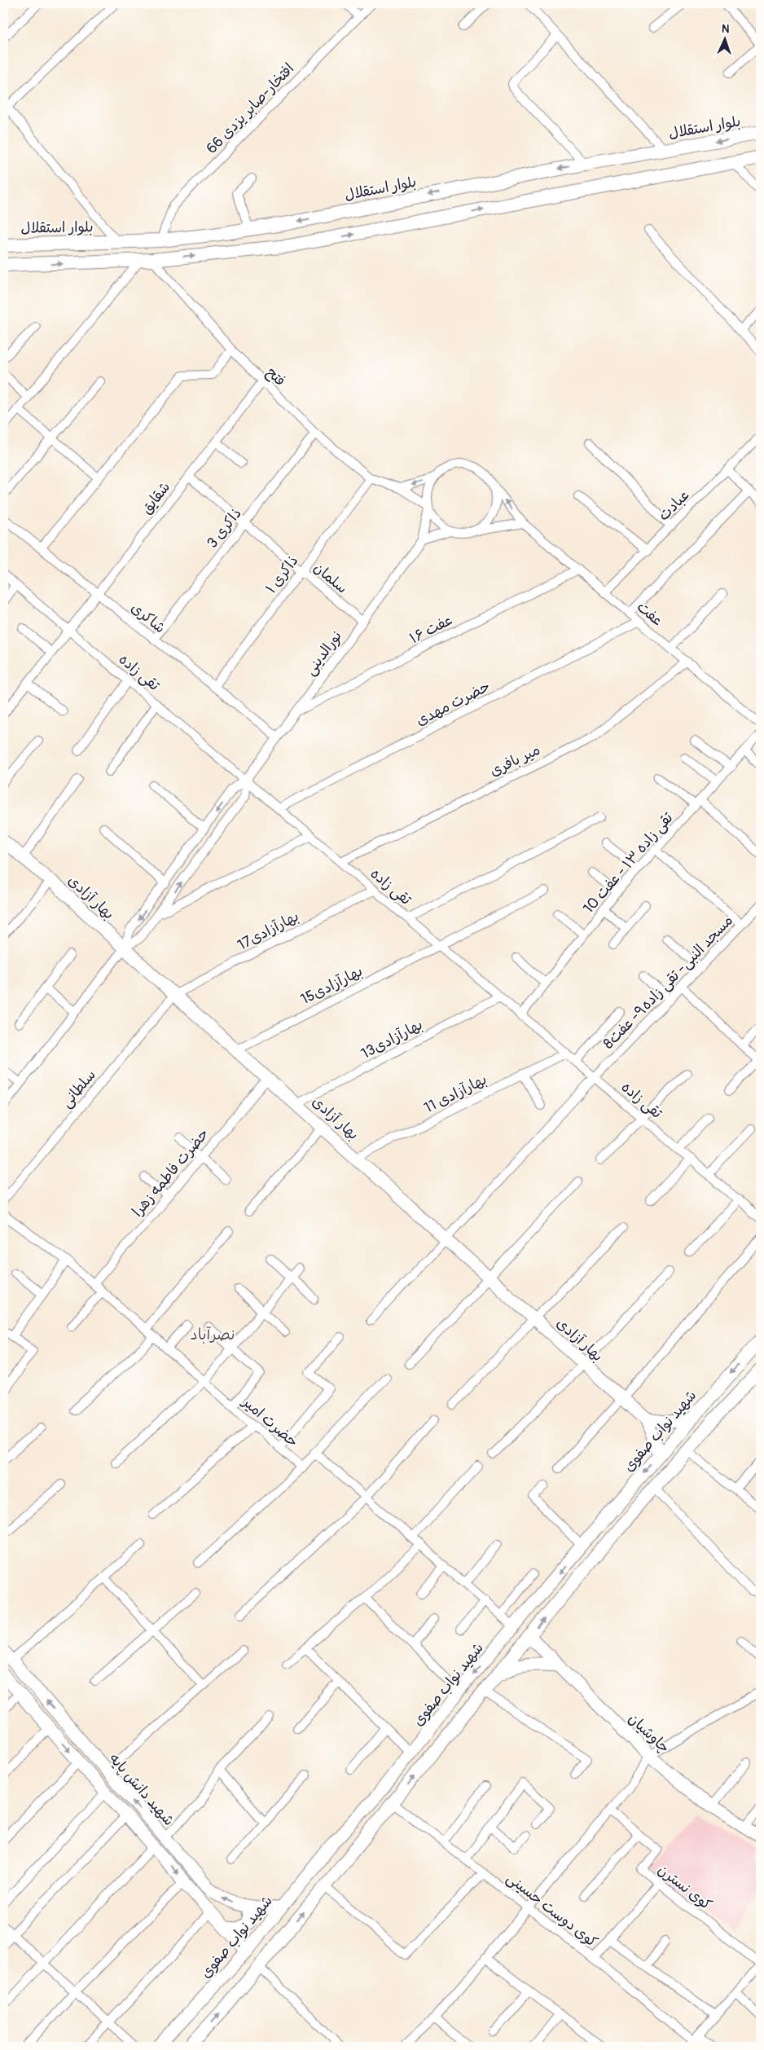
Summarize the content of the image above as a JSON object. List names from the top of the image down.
{
  "streets": {
    "main road": [
      "بلوار استقلال",
      "بهار آزادی",
      "شهید نواب صفوی",
      "چاوشیان",
      "شهید دانش پایه"
    ],
    "street": [
      "افتخار-صابر یزدی 66",
      "فتح",
      "شقایق",
      "عبادت",
      "ذاکری 3",
      "ذاکری ۱",
      "سلمان",
      "عفت",
      "شاکری",
      "عفت ۱۶",
      "نورالدینی",
      "تقی زاده",
      "حضرت مهدی",
      "میر بافری",
      "تقی زاده ۱۳ - عفت 10",
      "بهارآزادی17",
      "مسجد النبی- تقی زاده۹- عفت8",
      "بهارآزادی15",
      "بهارآزادی13",
      "سلطانی",
      "بهارآزادی 11",
      "حضرت فاطمه زهرا",
      "حضرت امیر",
      "کوی نسترن",
      "کوی دوست حسینی"
    ]
  },
  "crossings": [
    ["افتخار-صابر یزدی 66", "بلوار استقلال"],
    ["فتح", "شقایق"],
    ["فتح", "ذاکری 3"],
    ["فتح", "ذاکری ۱"],
    ["فتح", "عفت"],
    ["فتح", "نورالدینی"],
    ["شقایق", "سلمان"],
    ["شقایق", "شاکری"],
    ["شقایق", "تقی زاده"],
    ["عبادت", "عفت"],
    ["ذاکری 3", "سلمان"],
    ["ذاکری 3", "شاکری"],
    ["ذاکری ۱", "سلمان"],
    ["ذاکری ۱", "شاکری"],
    ["سلمان", "نورالدینی"],
    ["عفت", "عفت ۱۶"],
    ["عفت", "نورالدینی"],
    ["عفت", "حضرت مهدی"],
    ["عفت", "میر بافری"],
    ["شاکری", "نورالدینی"],
    ["عفت ۱۶", "نورالدینی"],
    ["نورالدینی", "تقی زاده"],
    ["نورالدینی", "بهار آزادی"],
    ["تقی زاده", "حضرت مهدی"],
    ["تقی زاده", "میر بافری"],
    ["تقی زاده", "تقی زاده ۱۳ - عفت 10"],
    ["تقی زاده", "بهارآزادی17"],
    ["تقی زاده", "مسجد النبی- تقی زاده۹- عفت8"],
    ["تقی زاده", "بهارآزادی15"],
    ["تقی زاده", "بهارآزادی13"],
    ["تقی زاده", "بهارآزادی 11"],
    ["بهار آزادی", "بهارآزادی17"],
    ["بهار آزادی", "مسجد النبی- تقی زاده۹- عفت8"],
    ["بهار آزادی", "بهارآزادی15"],
    ["بهار آزادی", "بهارآزادی13"],
    ["بهار آزادی", "سلطانی"],
    ["بهار آزادی", "بهارآزادی 11"],
    ["بهار آزادی", "حضرت فاطمه زهرا"],
    ["بهار آزادی", "شهید نواب صفوی"],
    ["بهارآزادی17", "سلطانی"],
    ["حضرت فاطمه زهرا", "حضرت امیر"],
    ["حضرت امیر", "شهید نواب صفوی"],
    ["شهید نواب صفوی", "شهید دانش پایه"]
  ],
  "districts": ["نصرآباد"],
  "north": "top"
}
